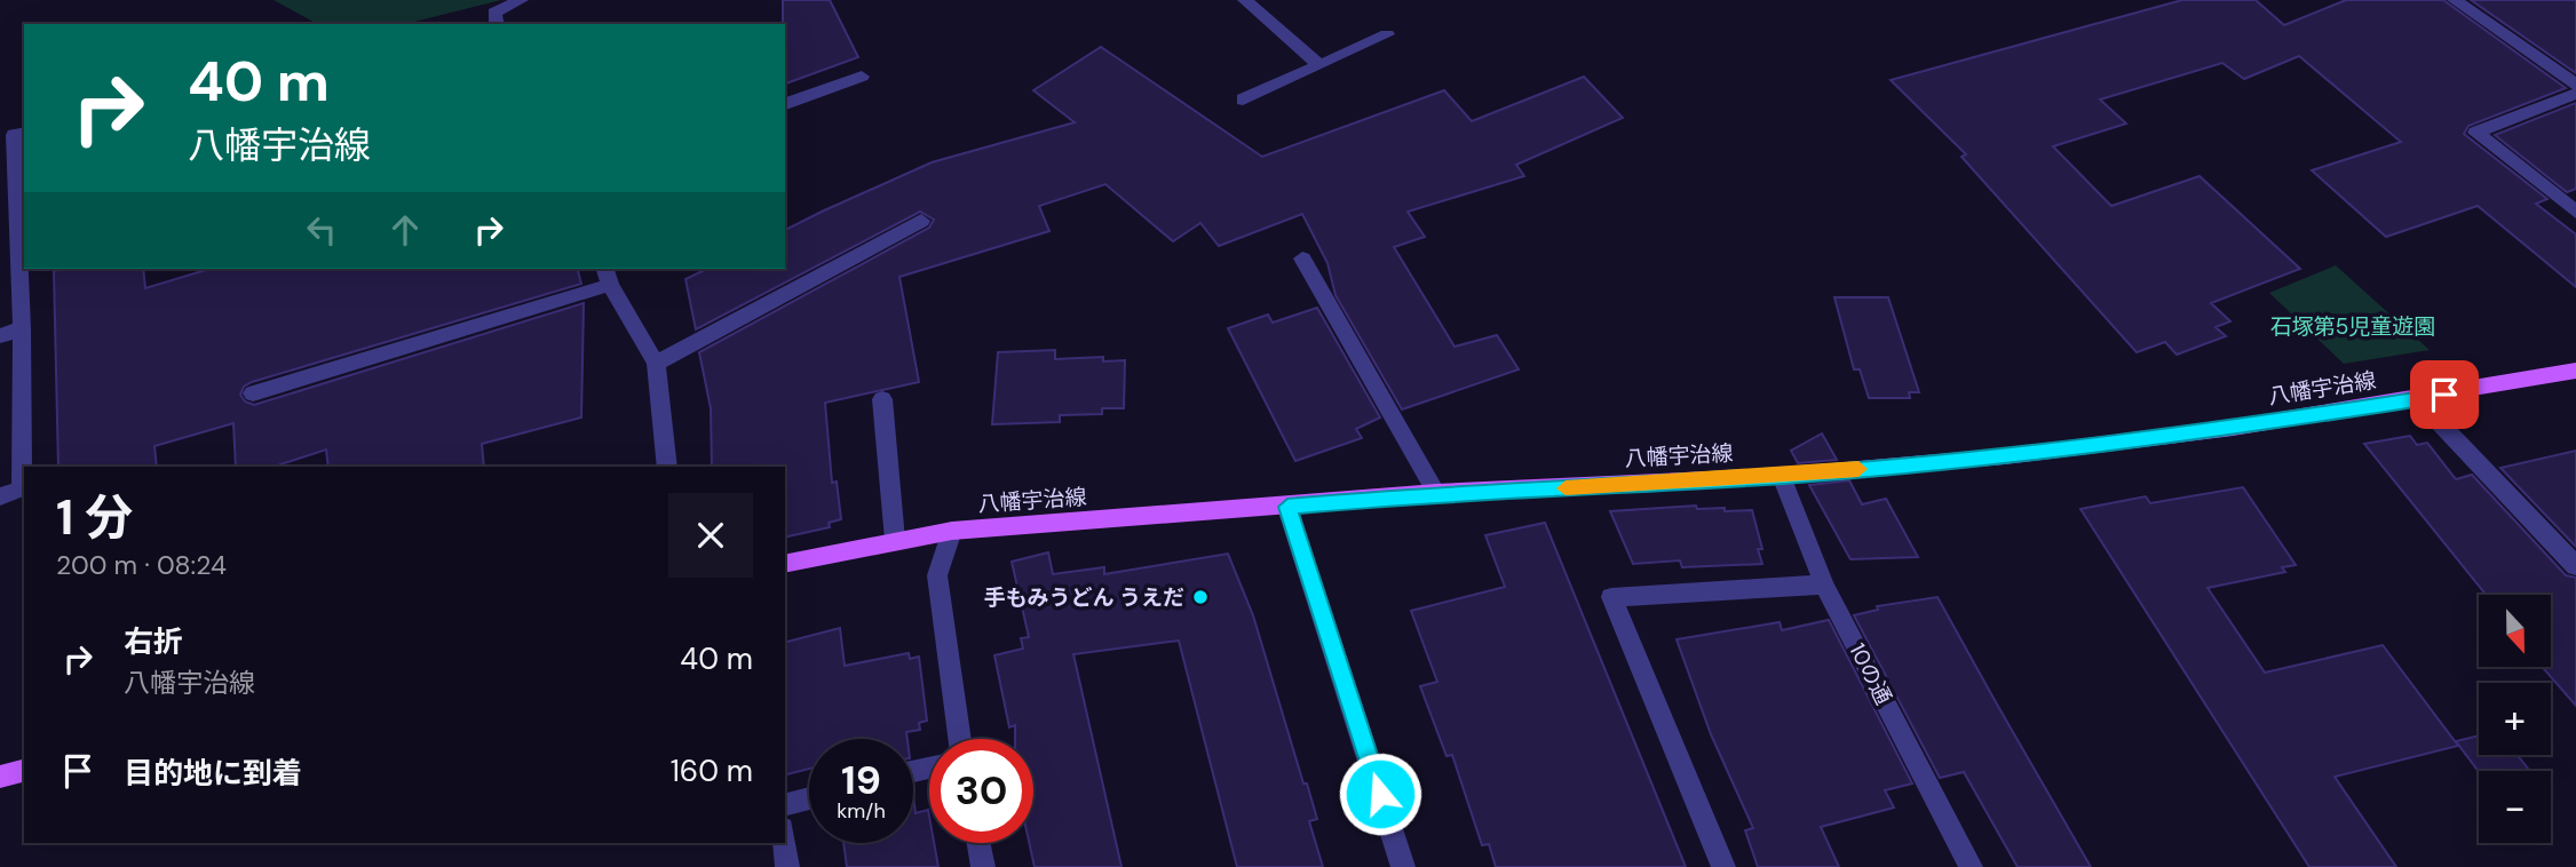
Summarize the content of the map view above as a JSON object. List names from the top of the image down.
{
  "streets": {
    "main road": ["八幡宇治線"],
    "street": ["10の通"]
  },
  "crossings": [
    ["八幡宇治線", "10の通"]
  ],
  "parks": ["石塚第5児童遊園"],
  "places": ["手もみうどん うえだ"],
  "north": "bottom",
  "page": {
    "turn": ["40 m", "八幡宇治線"],
    "heading": ["1 分", "200 m · 08:24"],
    "map_buttons": ["+", "−"],
    "list": [
      {
        "name": "右折",
        "note": "八幡宇治線",
        "value": "40 m"
      },
      {
        "name": "目的地に到着",
        "value": "160 m"
      }
    ],
    "speed": "19 km/h",
    "limit": "30"
  }
}
